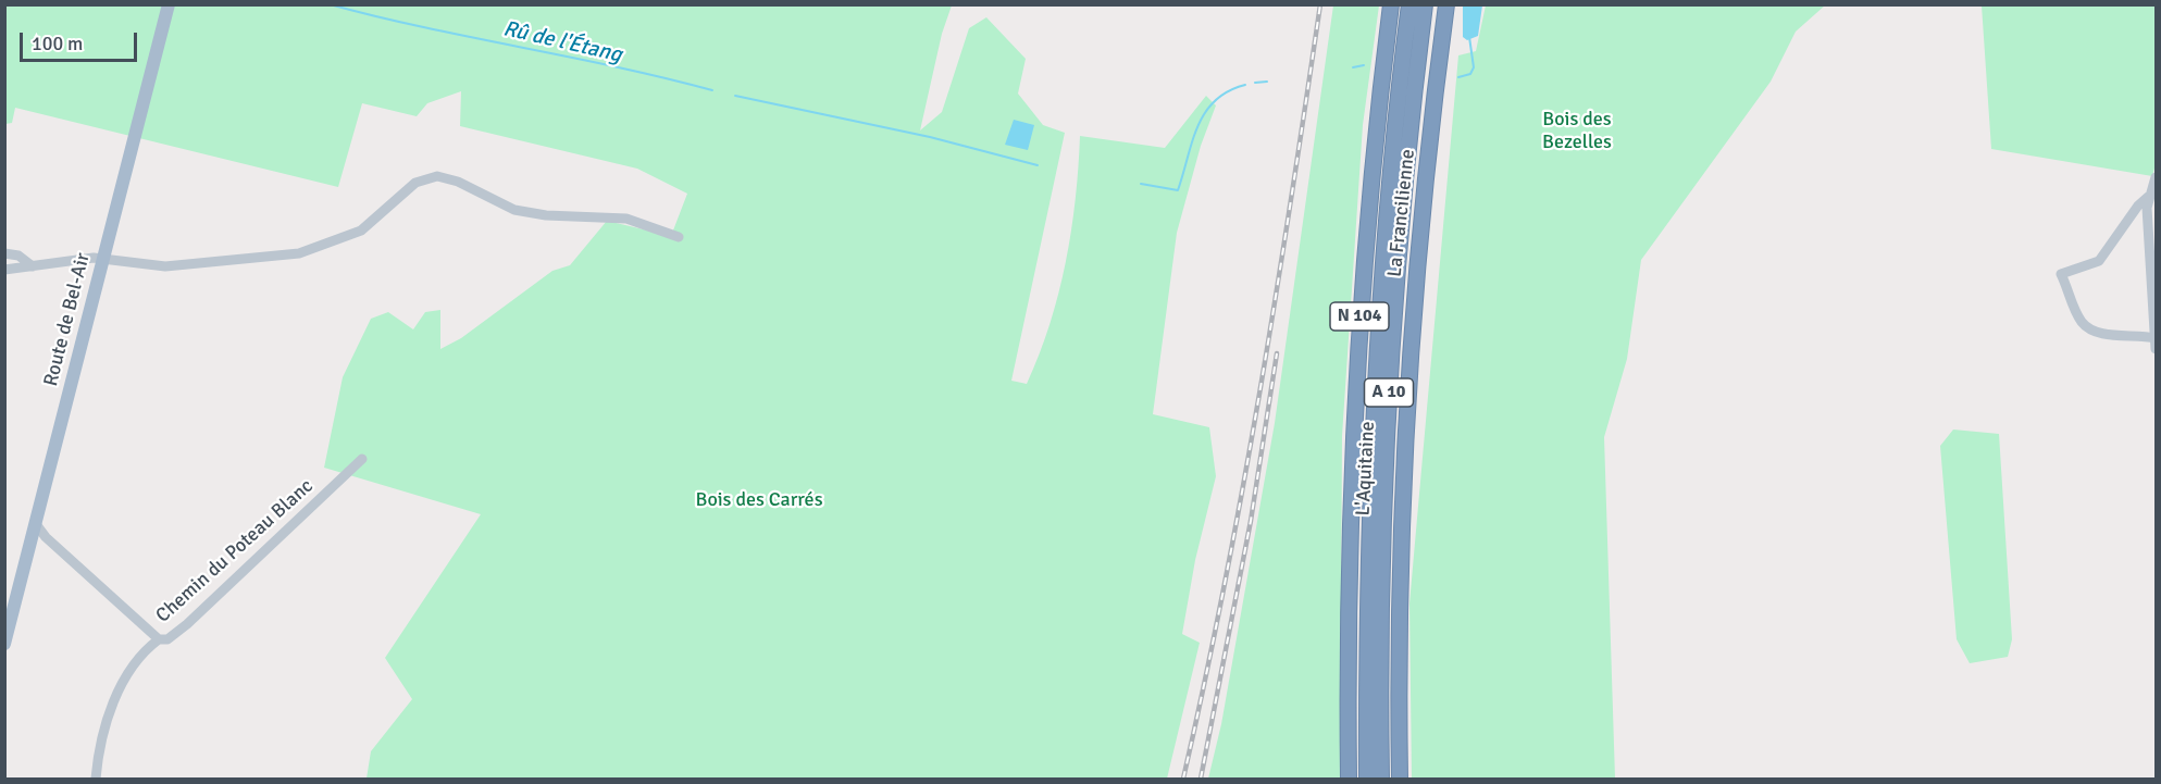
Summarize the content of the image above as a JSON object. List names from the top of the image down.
{
  "streets": {
    "highway": [
      "La Francilienne",
      "N 104",
      "A 10",
      "L'Aquitaine"
    ],
    "main road": ["Route de Bel-Air"],
    "street": ["Chemin du Poteau Blanc"]
  },
  "water": ["Rû de l'Étang"],
  "parks": ["Bois des Bezelles", "Bois des Carrés"],
  "scale_bar": "100 m"
}
